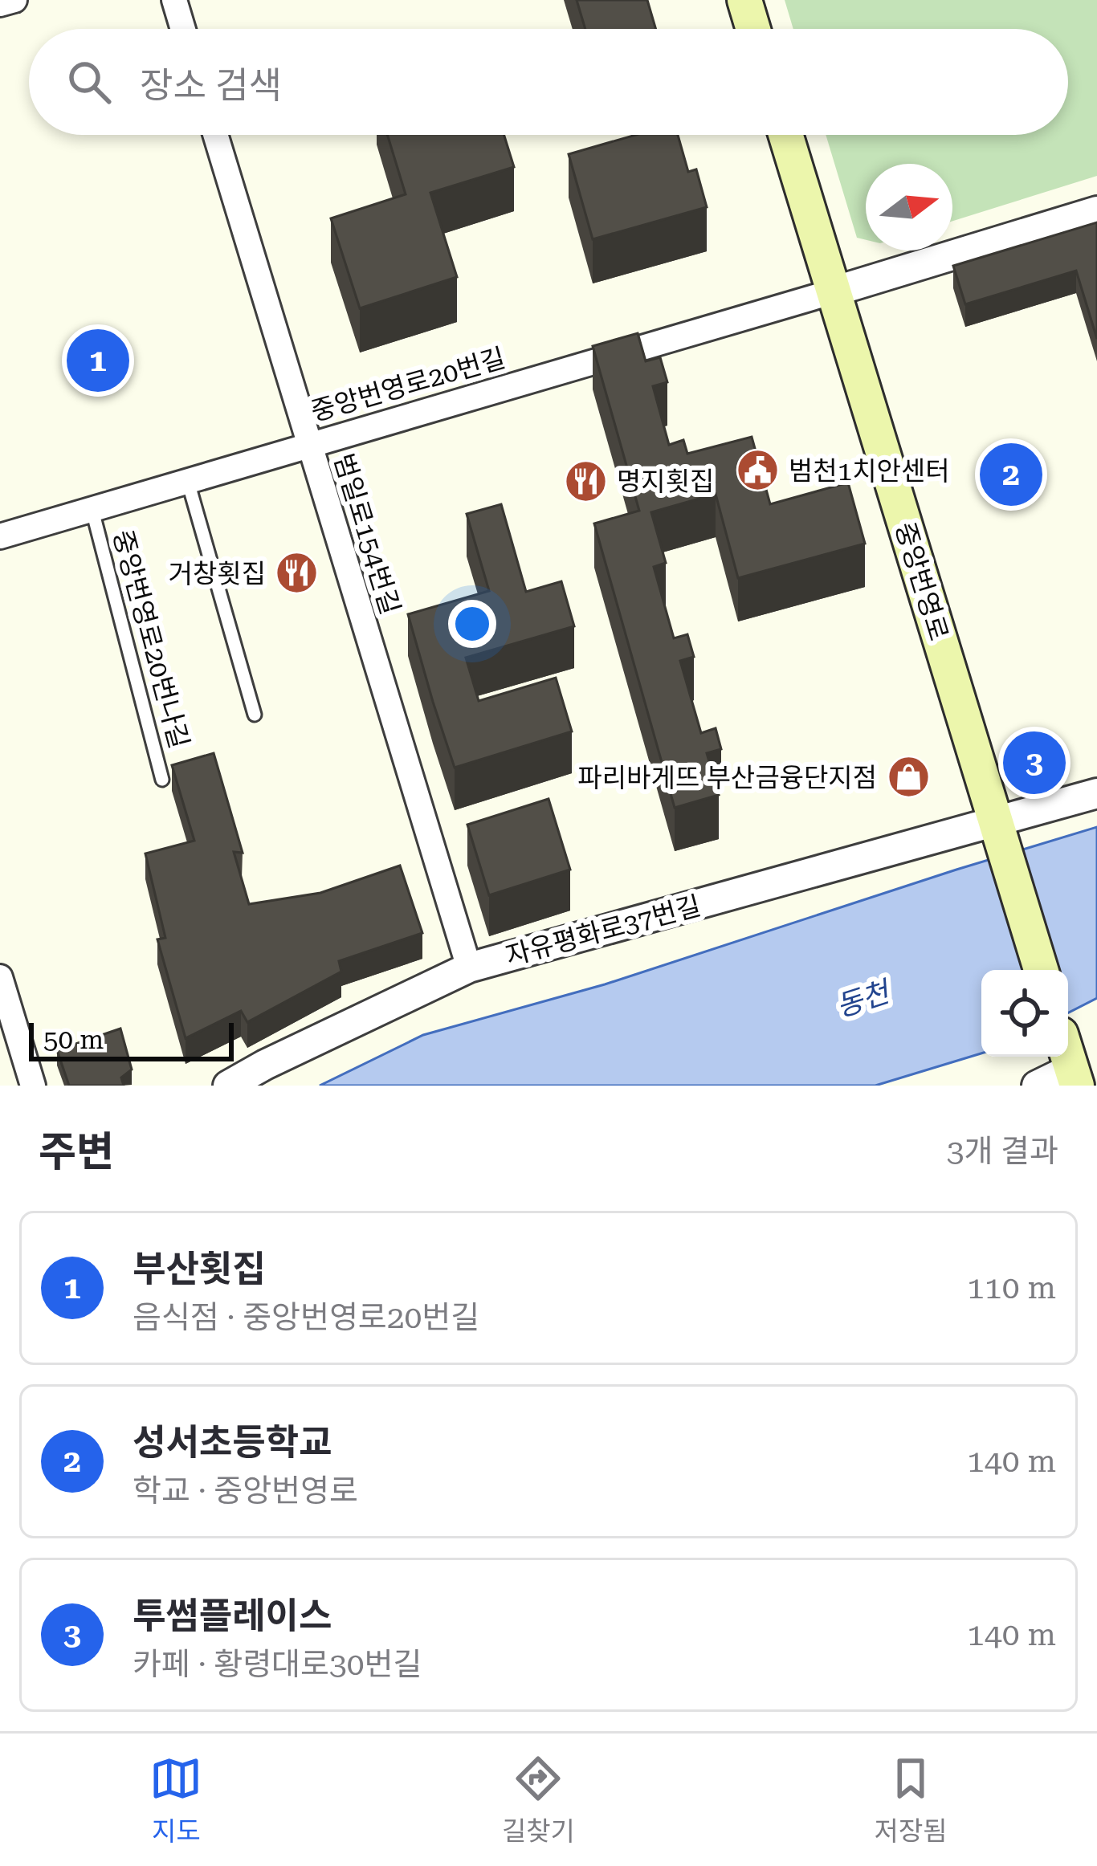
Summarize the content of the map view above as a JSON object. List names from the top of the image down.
{
  "streets": {
    "main road": ["중앙번영로"],
    "street": ["중앙번영로20번길", "범일로154번길", "자유평화로37번길"],
    "lane": ["중앙번영로20번나길"]
  },
  "crossings": [
    ["중앙번영로20번길", "범일로154번길"],
    ["중앙번영로20번길", "중앙번영로"],
    ["중앙번영로20번길", "중앙번영로20번나길"],
    ["범일로154번길", "자유평화로37번길"],
    ["중앙번영로", "자유평화로37번길"]
  ],
  "water": ["동천"],
  "places": {
    "public building": ["범천1치안센터"],
    "restaurant": ["명지횟집", "거창횟집"],
    "shop": ["파리바게뜨 부산금융단지점"]
  },
  "scale_bar": "50 m",
  "north": "right",
  "page": {
    "search": "장소 검색",
    "pins": ["1", "2", "3"],
    "scale": "50 m",
    "heading": ["주변", "3개 결과"],
    "list": [
      {
        "mark": "1",
        "name": "부산횟집",
        "note": "음식점 · 중앙번영로20번길",
        "value": "110 m"
      },
      {
        "mark": "2",
        "name": "성서초등학교",
        "note": "학교 · 중앙번영로",
        "value": "140 m"
      },
      {
        "mark": "3",
        "name": "투썸플레이스",
        "note": "카페 · 황령대로30번길",
        "value": "140 m"
      }
    ],
    "nav": ["지도", "길찾기", "저장됨"]
  }
}
